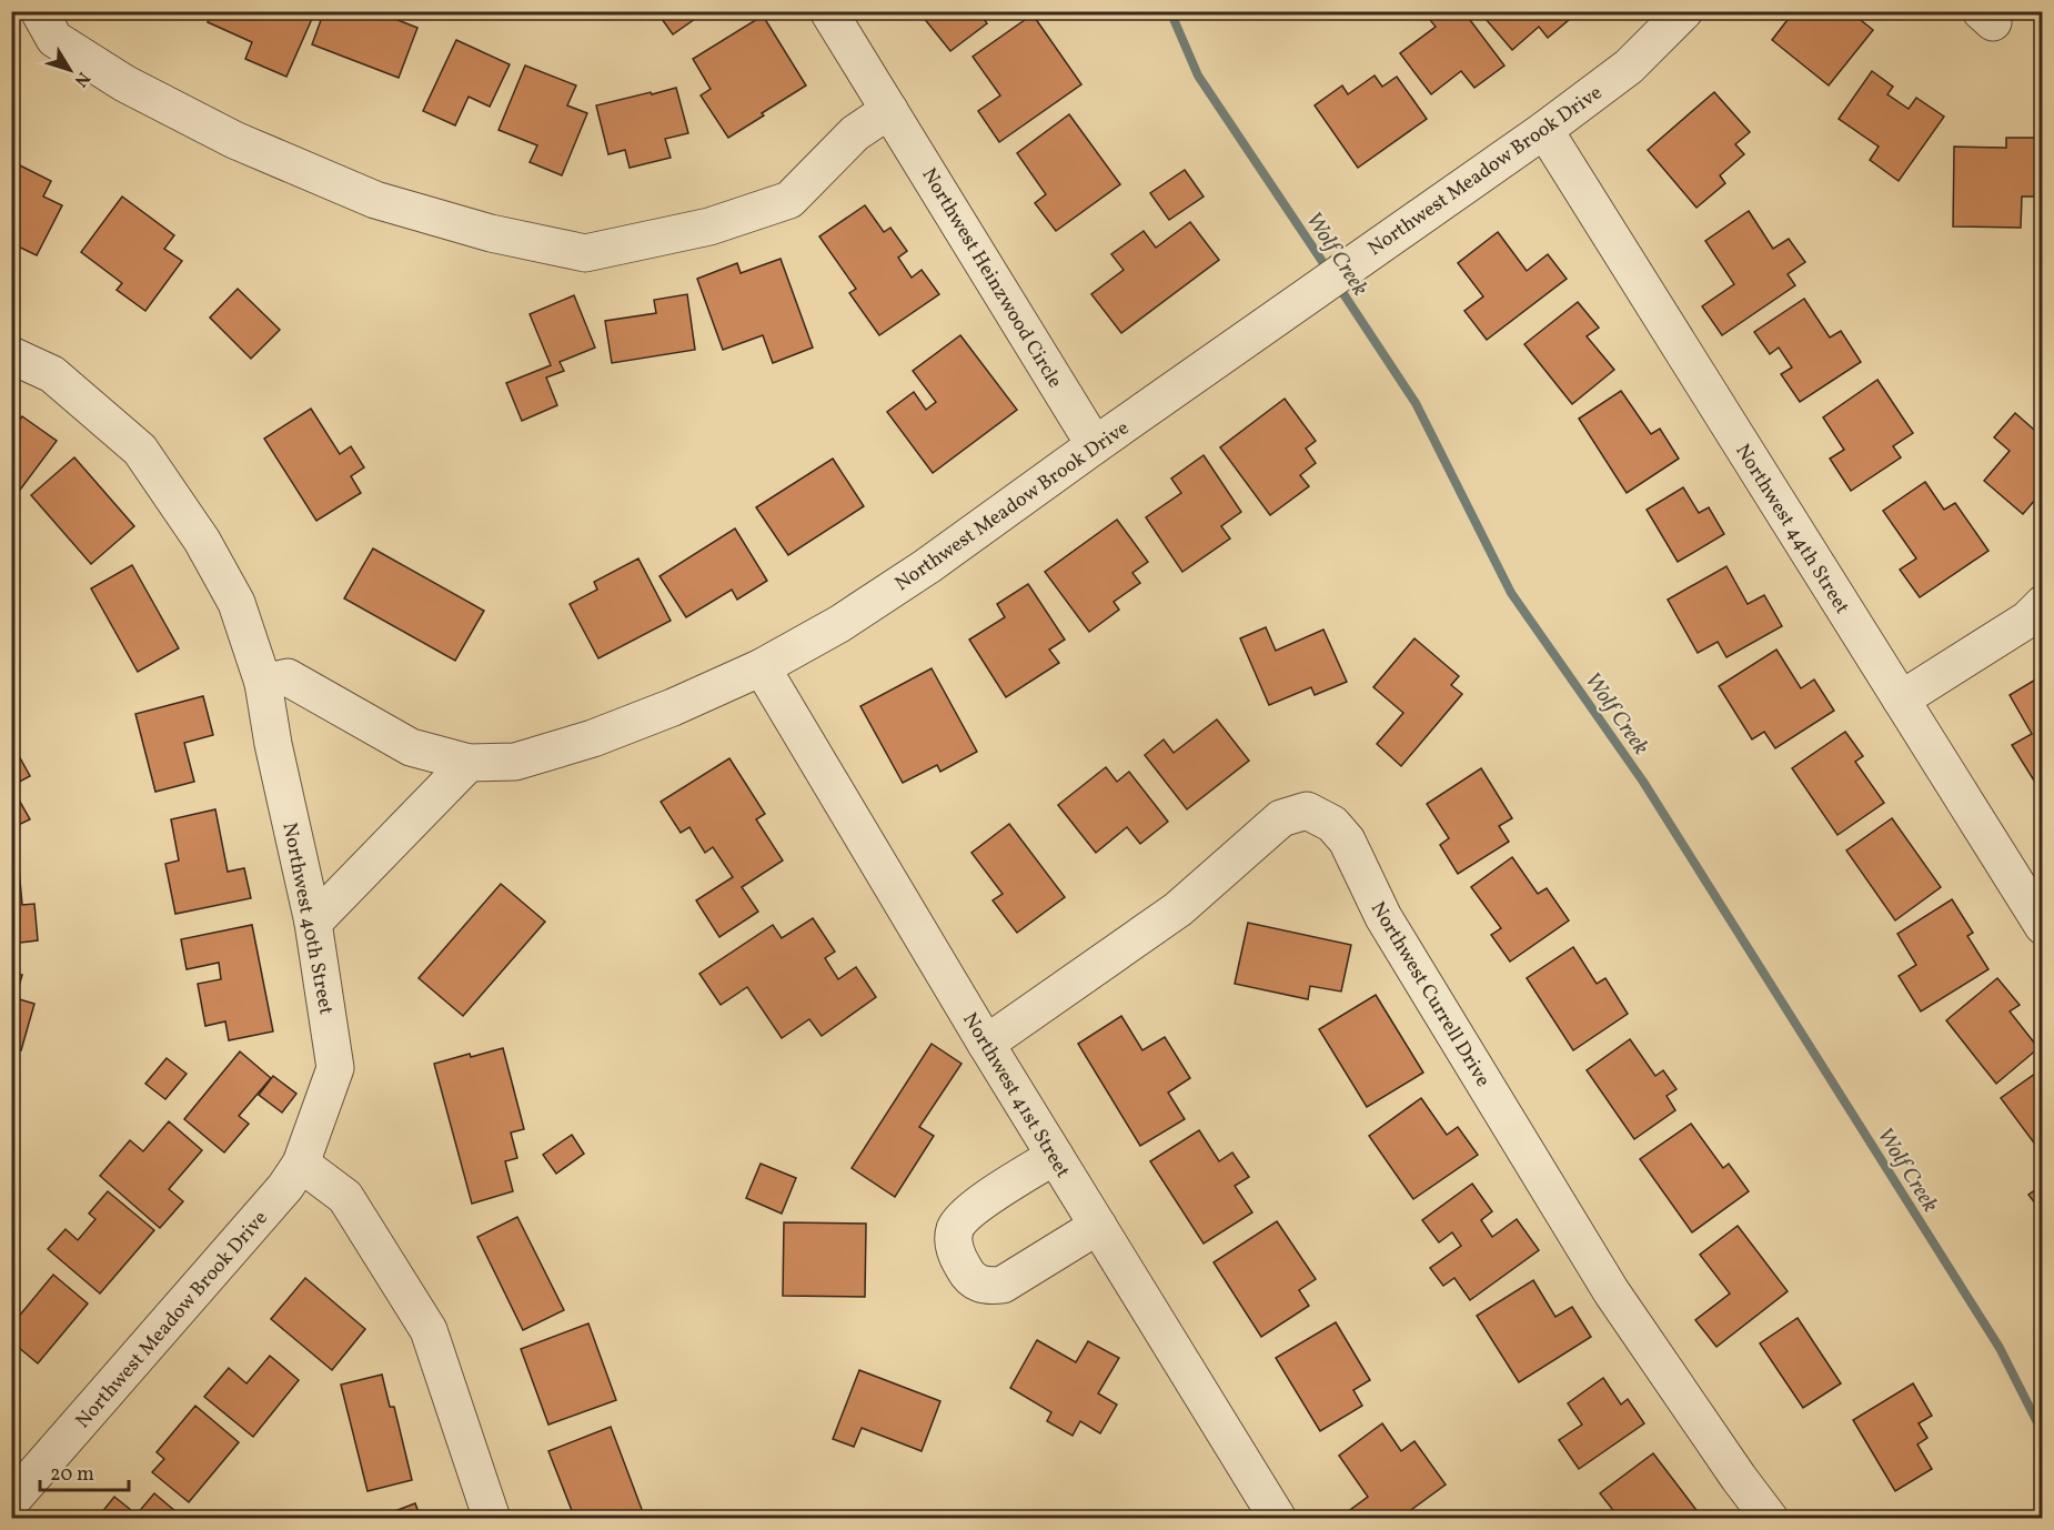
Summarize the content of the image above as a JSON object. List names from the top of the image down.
{
  "streets": {
    "street": [
      "Northwest Meadow Brook Drive",
      "Northwest Heinzwood Circle",
      "Northwest 44th Street",
      "Northwest 40th Street",
      "Northwest Currell Drive",
      "Northwest 41st Street"
    ]
  },
  "crossings": [
    ["Northwest Meadow Brook Drive", "Northwest Heinzwood Circle"],
    ["Northwest Meadow Brook Drive", "Northwest 44th Street"],
    ["Northwest Meadow Brook Drive", "Northwest 40th Street"],
    ["Northwest Meadow Brook Drive", "Northwest 41st Street"],
    ["Northwest Currell Drive", "Northwest 41st Street"]
  ],
  "water": ["Wolf Creek"],
  "scale_bar": "20 m",
  "north": "bottom right"
}
